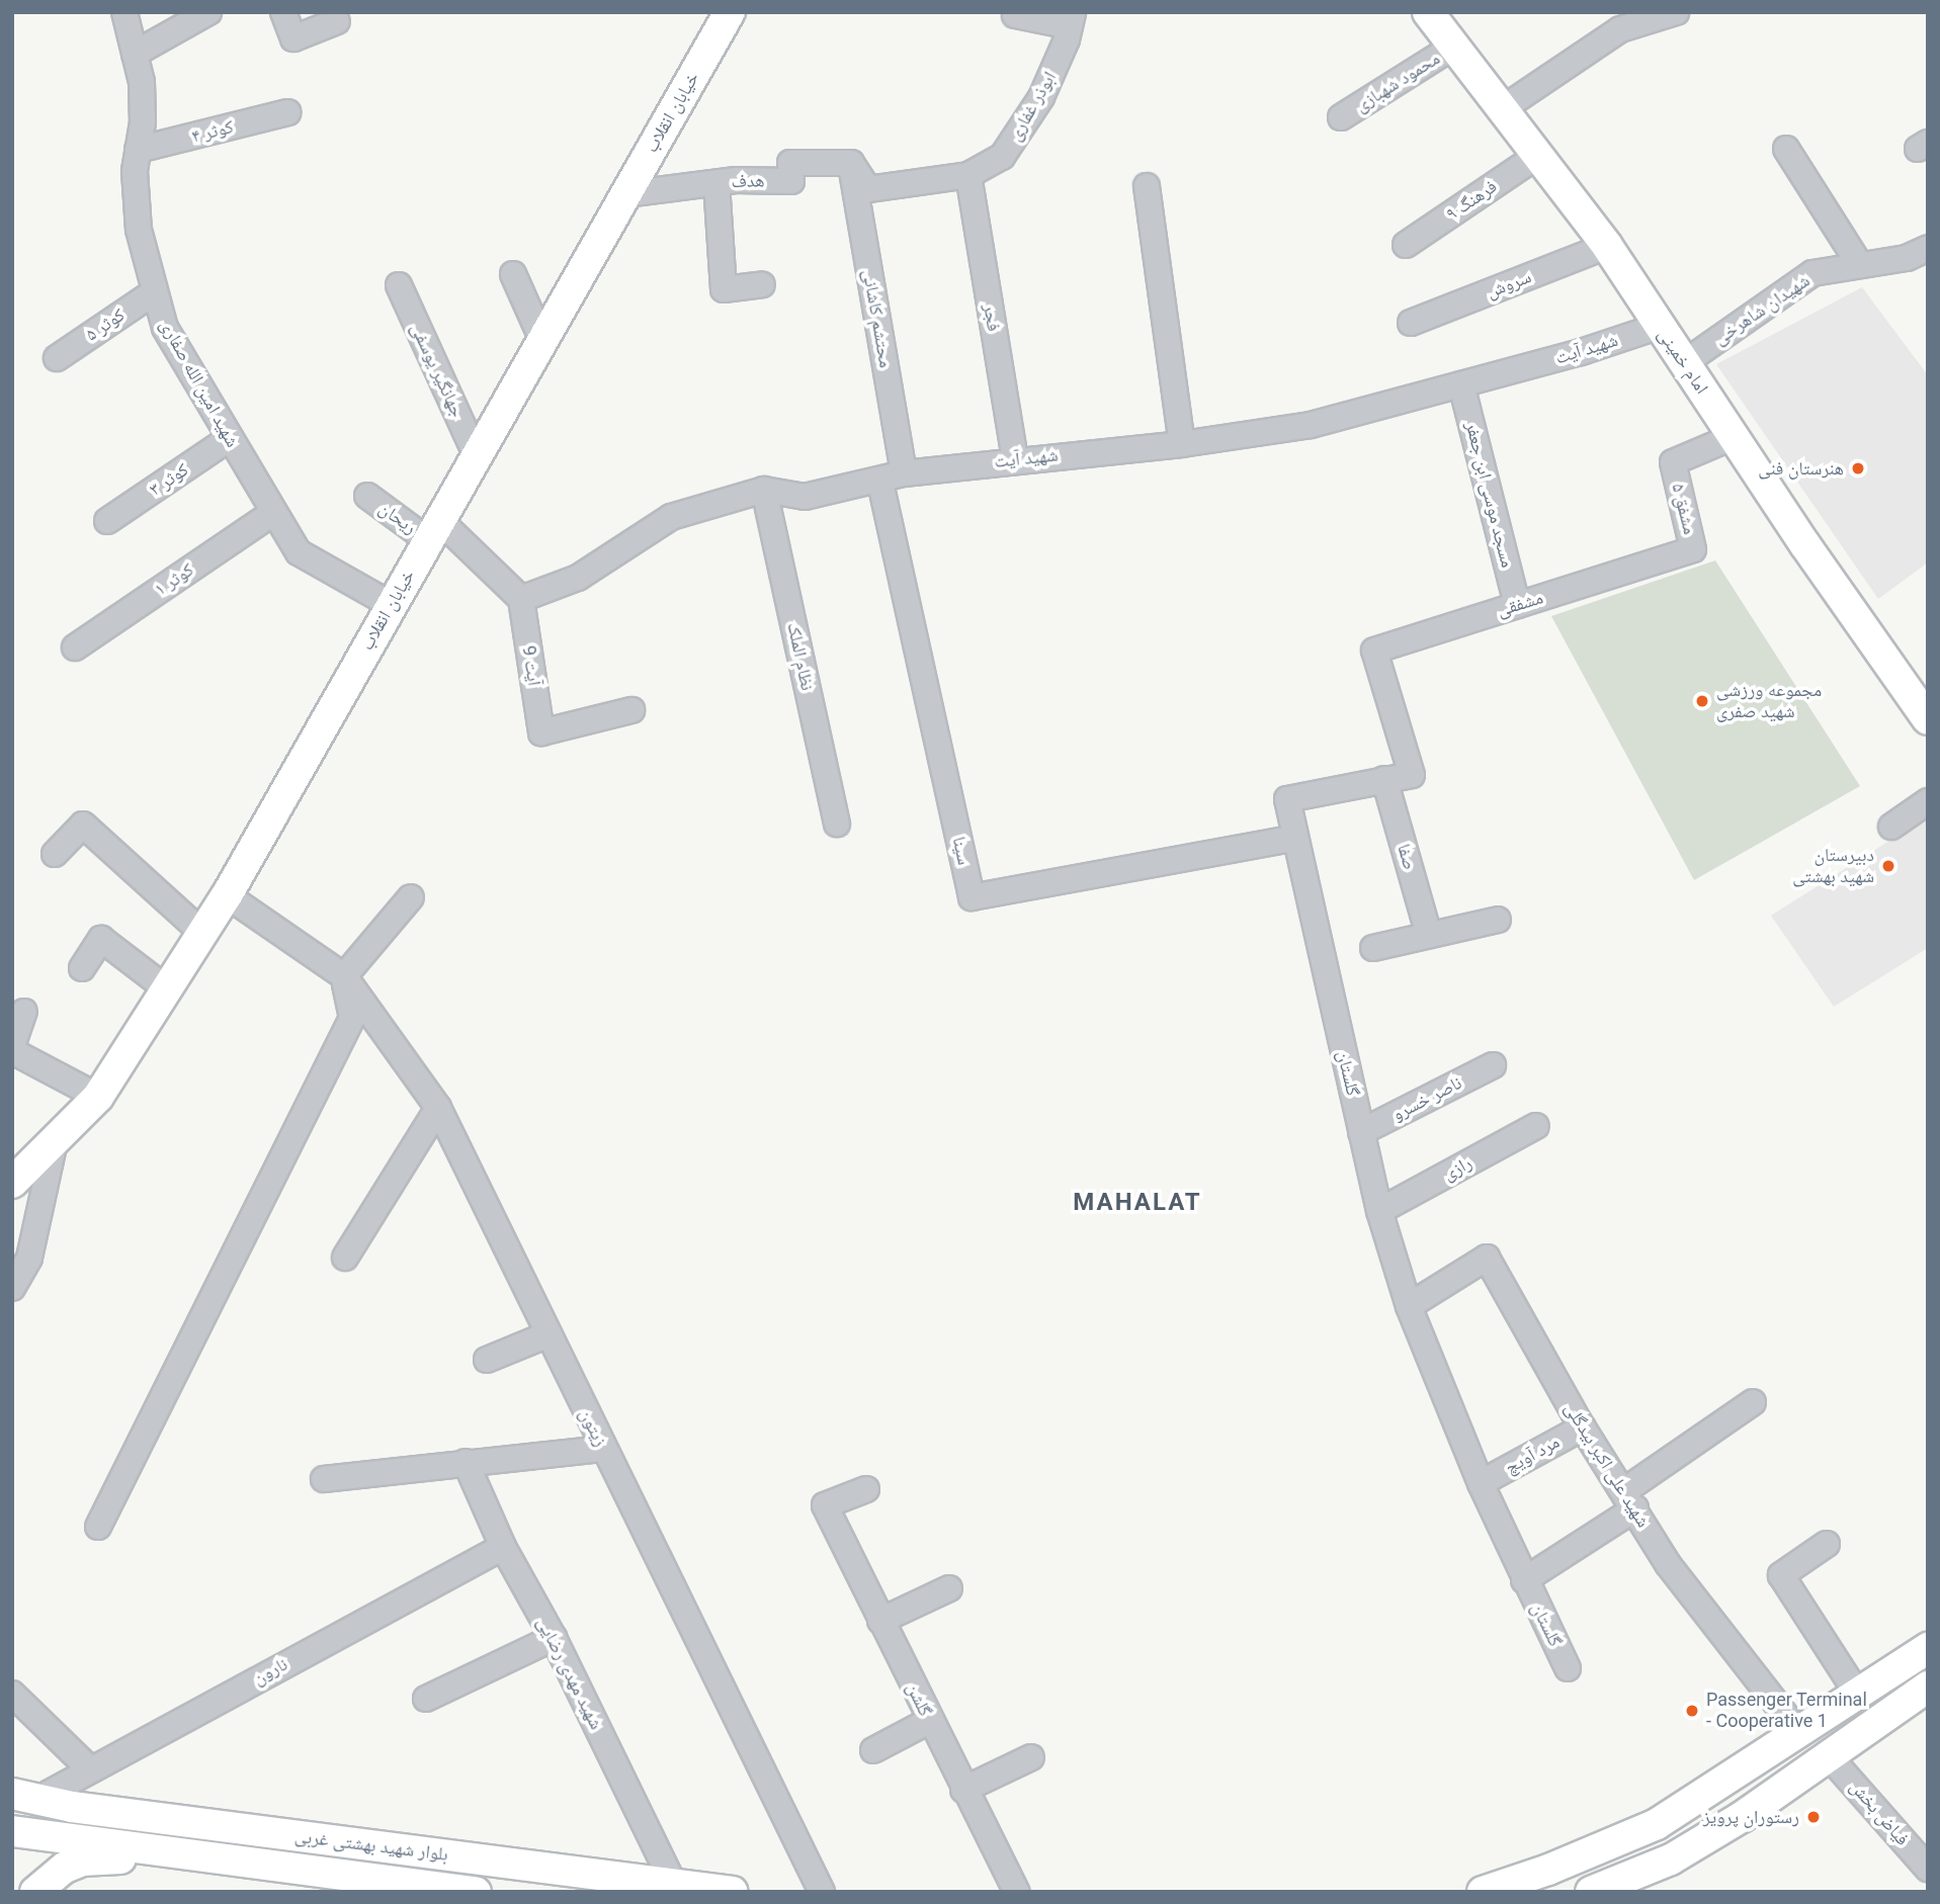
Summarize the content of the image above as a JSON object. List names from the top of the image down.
{
  "streets": {
    "main road": ["خیابان انقلاب", "امام خمینی", "بلوار شهید بهشتی غربی"],
    "street": [
      "محمود شهبازی",
      "ابوذر غفاری",
      "کوثر ۴",
      "هدف",
      "فرهنگ ۹",
      "سروش",
      "شهیدان شاهرخی",
      "فجر",
      "محتشم کاشانی",
      "کوثر ۵",
      "شهید آیت",
      "جهانگیر یوسفی",
      "شهید امین الله صفاری",
      "کوثر ۳",
      "مسجد موسی ابن جعفر",
      "مشفق ۵",
      "ریحان",
      "کوثر ۱",
      "مشفقی",
      "نظام الملک",
      "آیت 9",
      "سینا",
      "صفا",
      "گلستان",
      "ناصر خسرو",
      "رازی",
      "زیتون",
      "مرد آویچ",
      "شهید علی اکبر بیدگلی",
      "نارون",
      "شهید مهدی رضایی",
      "گلشن",
      "فیاض بخش"
    ]
  },
  "crossings": [
    ["محمود شهبازی", "امام خمینی"],
    ["ابوذر غفاری", "هدف"],
    ["ابوذر غفاری", "فجر"],
    ["ابوذر غفاری", "محتشم کاشانی"],
    ["خیابان انقلاب", "هدف"],
    ["خیابان انقلاب", "جهانگیر یوسفی"],
    ["خیابان انقلاب", "شهید امین الله صفاری"],
    ["خیابان انقلاب", "ریحان"],
    ["خیابان انقلاب", "زیتون"],
    ["کوثر ۴", "شهید امین الله صفاری"],
    ["هدف", "محتشم کاشانی"],
    ["فرهنگ ۹", "امام خمینی"],
    ["سروش", "امام خمینی"],
    ["شهیدان شاهرخی", "امام خمینی"],
    ["فجر", "شهید آیت"],
    ["محتشم کاشانی", "شهید آیت"],
    ["محتشم کاشانی", "سینا"],
    ["کوثر ۵", "شهید امین الله صفاری"],
    ["شهید آیت", "امام خمینی"],
    ["شهید آیت", "مسجد موسی ابن جعفر"],
    ["شهید آیت", "نظام الملک"],
    ["شهید آیت", "آیت 9"],
    ["شهید آیت", "سینا"],
    ["امام خمینی", "مشفق ۵"],
    ["شهید امین الله صفاری", "کوثر ۳"],
    ["شهید امین الله صفاری", "کوثر ۱"],
    ["مسجد موسی ابن جعفر", "مشفقی"],
    ["مشفق ۵", "مشفقی"],
    ["مشفقی", "گلستان"],
    ["سینا", "گلستان"],
    ["صفا", "گلستان"],
    ["گلستان", "ناصر خسرو"],
    ["گلستان", "رازی"],
    ["گلستان", "مرد آویچ"],
    ["گلستان", "شهید علی اکبر بیدگلی"],
    ["مرد آویچ", "شهید علی اکبر بیدگلی"],
    ["نارون", "شهید مهدی رضایی"],
    ["نارون", "بلوار شهید بهشتی غربی"],
    ["شهید مهدی رضایی", "بلوار شهید بهشتی غربی"]
  ],
  "districts": ["MAHALAT"],
  "places": [
    "هنرستان فنی",
    "مجموعه ورزشی شهید صفری",
    "دبیرستان شهید بهشتی",
    "Passenger Terminal - Cooperative 1",
    "رستوران پرویز"
  ]
}
